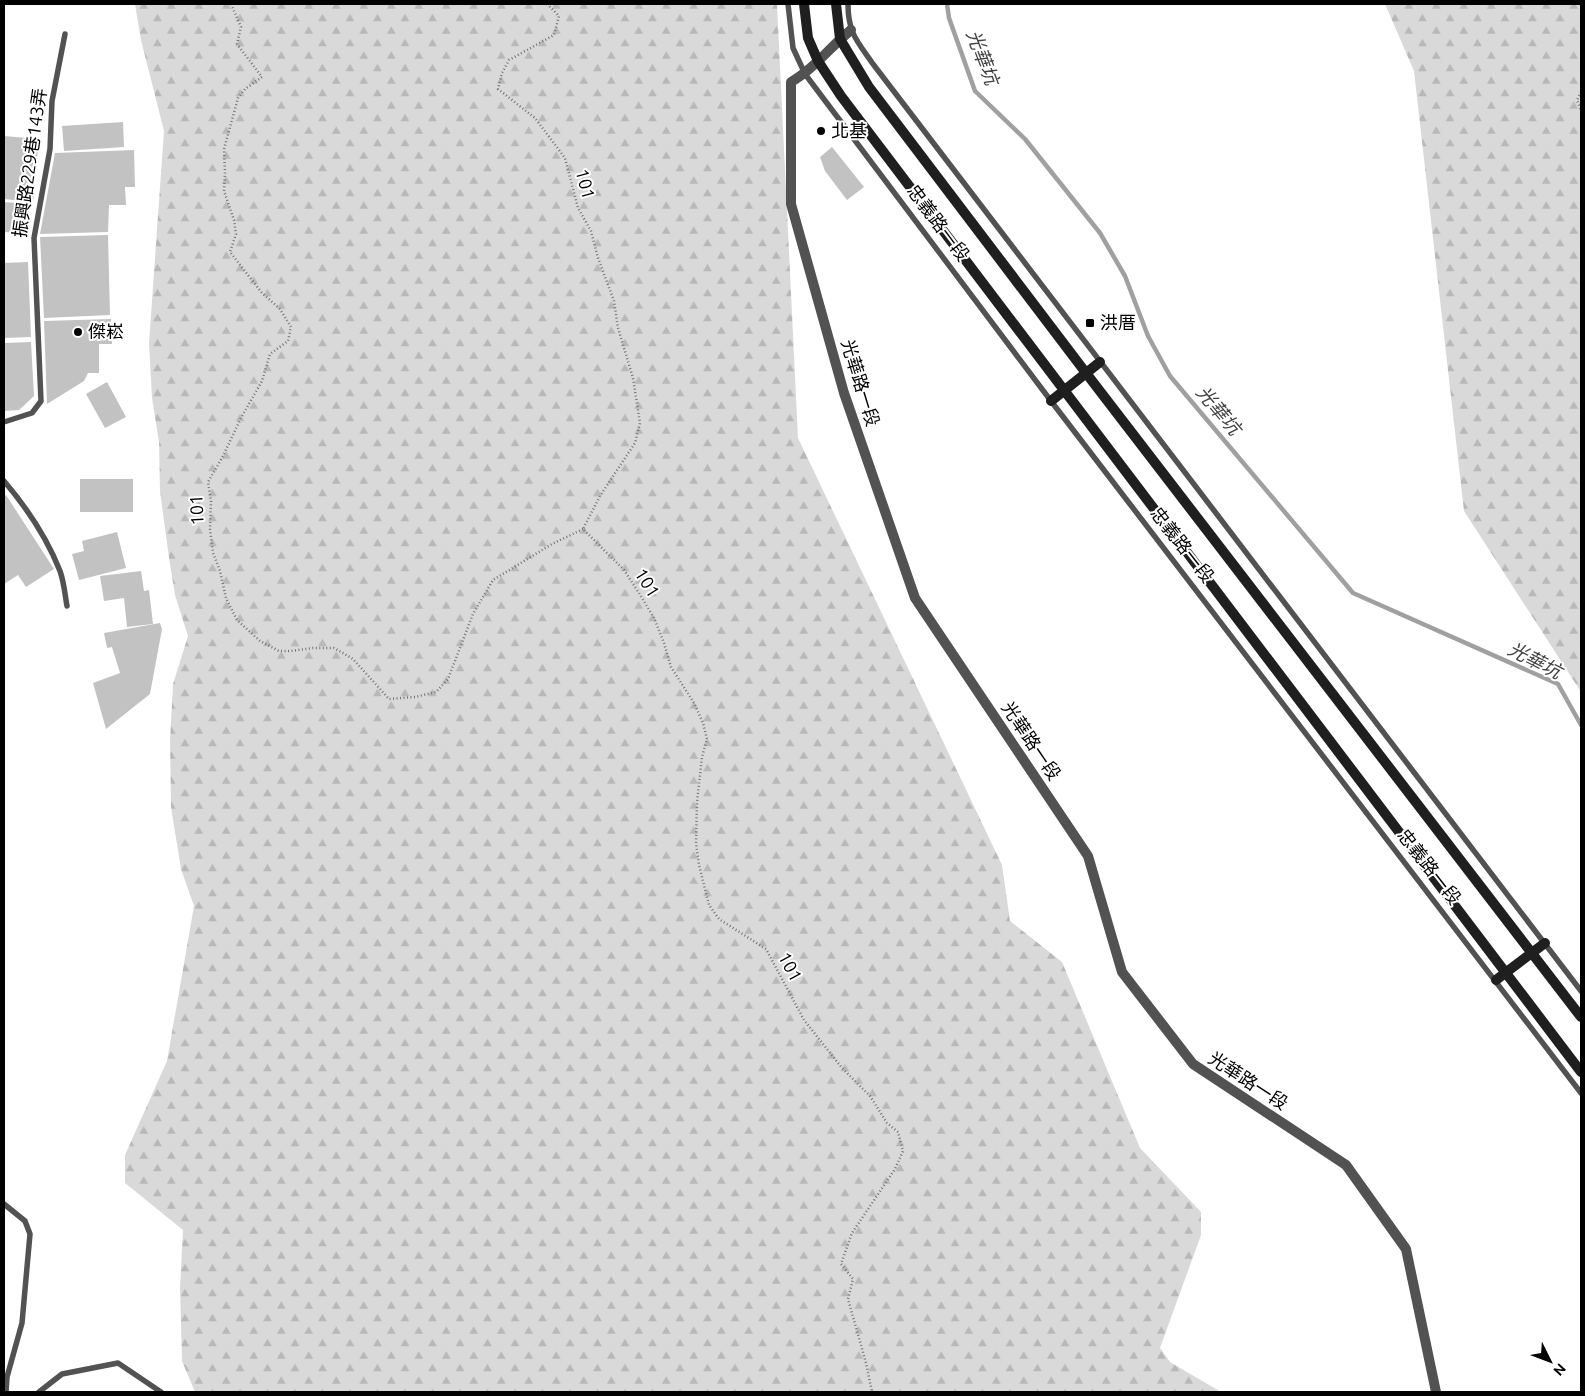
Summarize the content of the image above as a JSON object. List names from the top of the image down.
{
  "streets": {
    "main road": ["忠義路一段"],
    "street": ["光華路一段"],
    "lane": ["振興路229巷143弄"],
    "path": ["101"]
  },
  "crossings": [
    ["忠義路一段", "光華路一段"]
  ],
  "water": ["光華坑"],
  "places": {
    "other": ["北基", "傑崧"],
    "transit": ["洪厝"]
  },
  "north": "bottom right"
}
